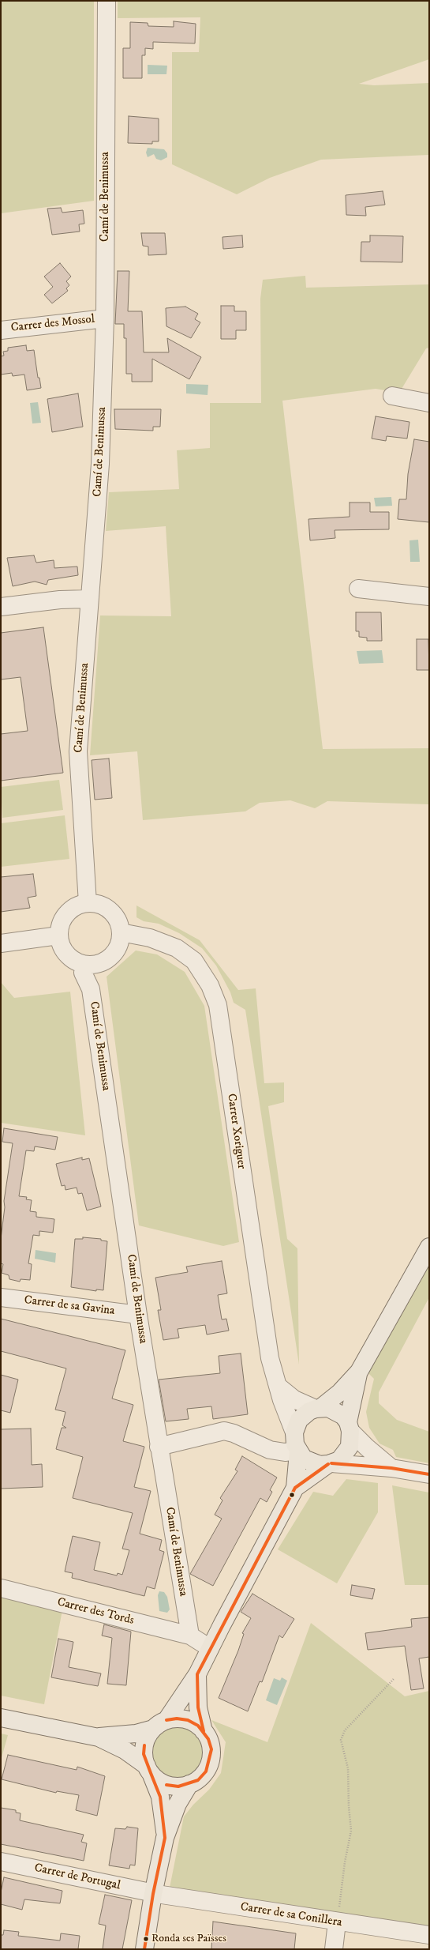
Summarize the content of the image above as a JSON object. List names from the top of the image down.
{
  "streets": {
    "street": [
      "Camí de Benimussa",
      "Carrer des Mossol",
      "Carrer Xoriguer",
      "Carrer de sa Gavina",
      "Carrer des Tords",
      "Carrer de Portugal",
      "Carrer de sa Conillera"
    ]
  },
  "crossings": [
    ["Camí de Benimussa", "Carrer des Mossol"],
    ["Camí de Benimussa", "Carrer Xoriguer"],
    ["Camí de Benimussa", "Carrer de sa Gavina"],
    ["Camí de Benimussa", "Carrer des Tords"],
    ["Carrer de Portugal", "Carrer de sa Conillera"]
  ],
  "places": ["Ronda ses Païsses"]
}
